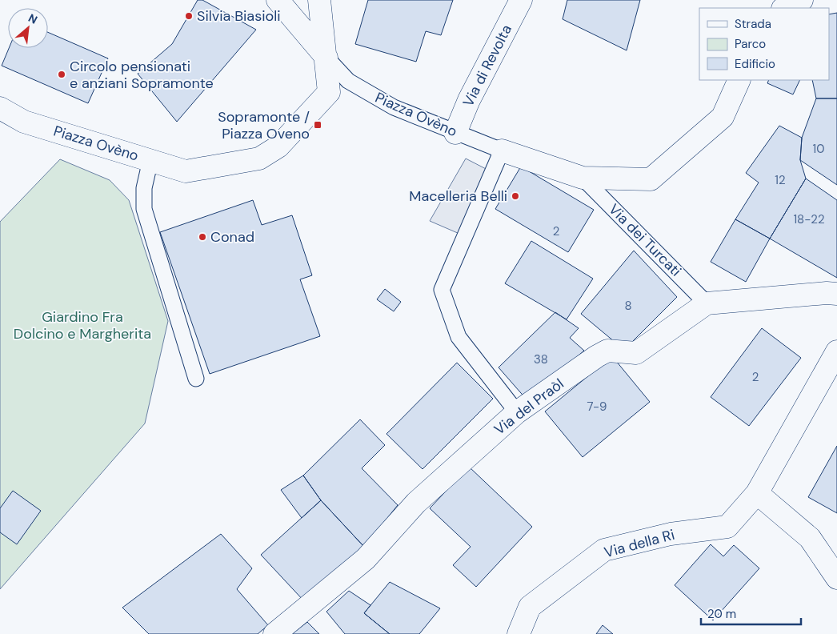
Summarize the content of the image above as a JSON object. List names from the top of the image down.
{
  "streets": {
    "street": [
      "Via di Revolta",
      "Piazza Ovèno",
      "Via dei Turcati",
      "Via del Praòl",
      "Via della Ri"
    ]
  },
  "crossings": [
    ["Via di Revolta", "Piazza Ovèno"],
    ["Piazza Ovèno", "Via dei Turcati"],
    ["Via dei Turcati", "Via del Praòl"]
  ],
  "parks": ["Giardino Fra Dolcino e Margherita"],
  "places": {
    "other": [
      "Silvia Biasioli",
      "Circolo pensionati e anziani Sopramonte",
      "Macelleria Belli",
      "Conad"
    ],
    "transit": ["Sopramonte / Piazza Oveno"]
  },
  "house_numbers": [
    "10",
    "12",
    "18-22",
    "2",
    "8",
    "38",
    "2",
    "7-9"
  ],
  "legend": ["Strada", "Parco", "Edificio"],
  "scale_bar": "20 m",
  "north": "top right"
}
